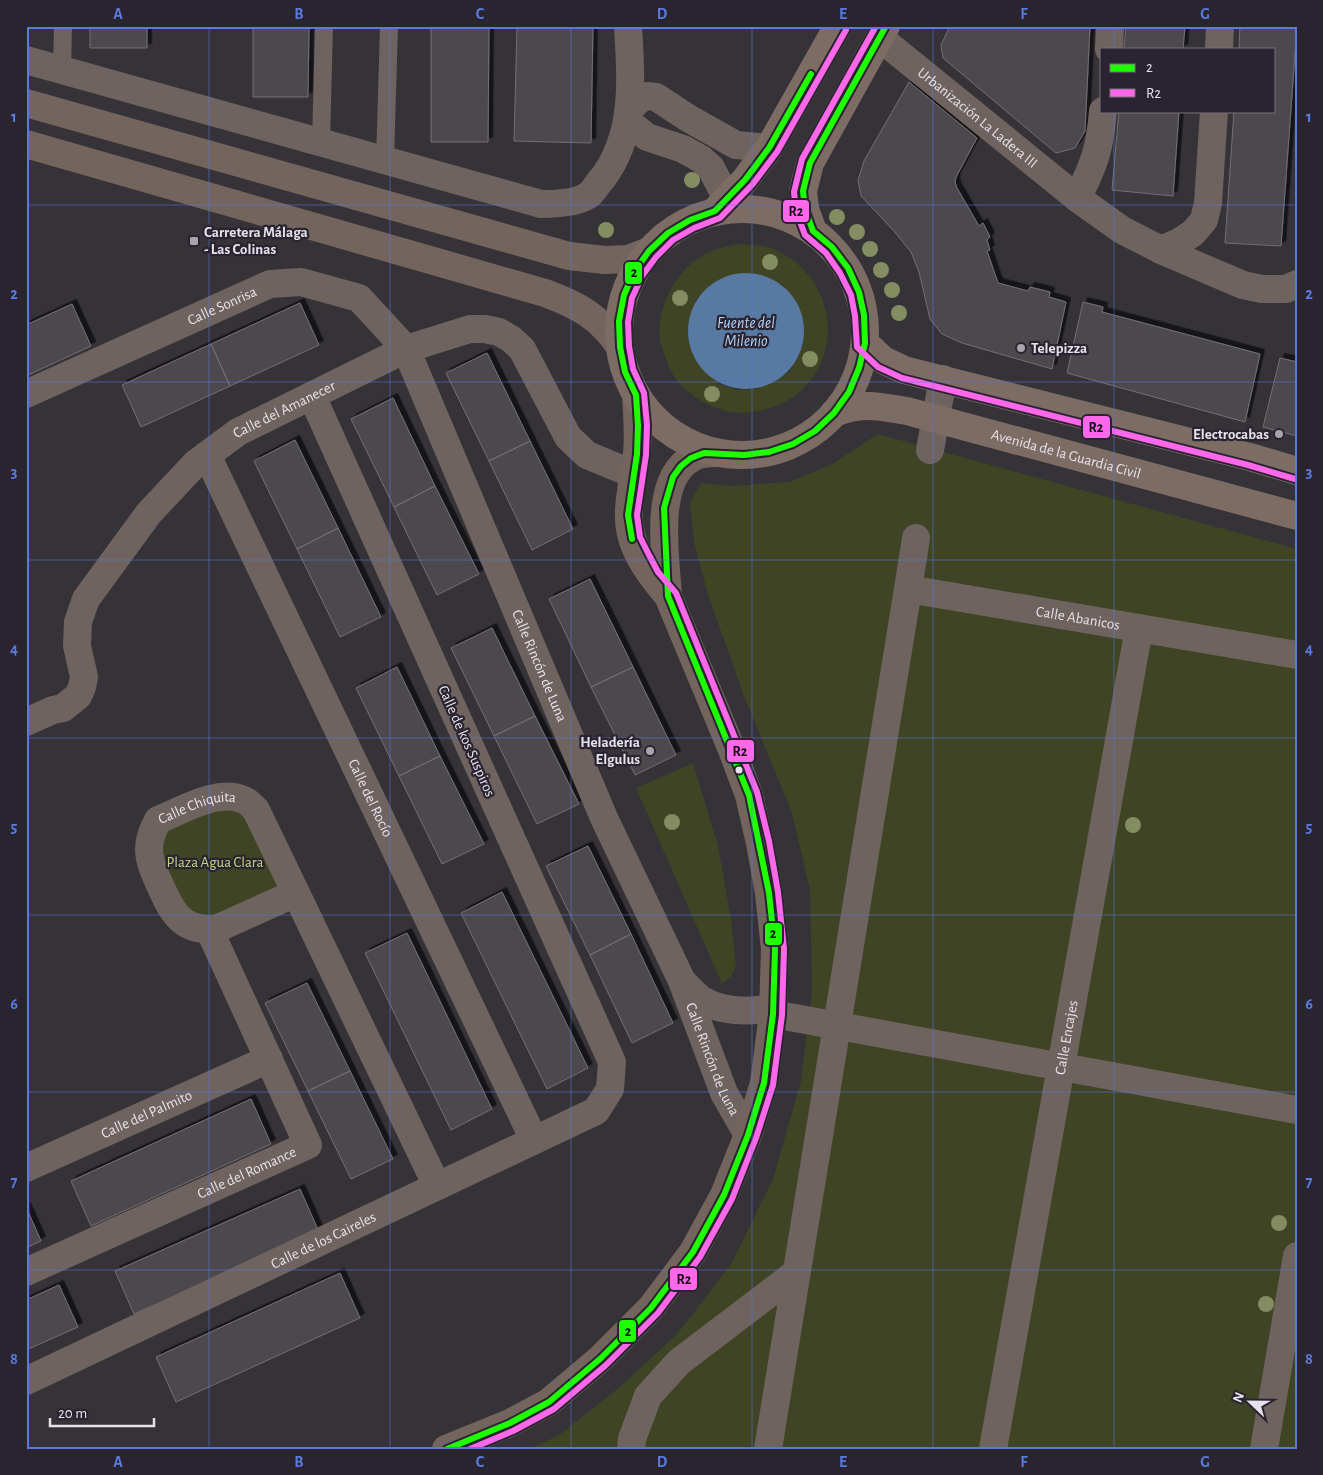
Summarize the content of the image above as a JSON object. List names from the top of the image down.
{
  "streets": {
    "main road": ["Avenida de la Guardia Civil"],
    "street": [
      "Urbanización La Ladera III",
      "Calle Sonrisa",
      "Calle del Amanecer",
      "Calle Abanicos",
      "Calle Rincón de Luna",
      "Calle de kos Suspiros",
      "Calle del Rocío",
      "Calle Chiquita",
      "Calle Encajes",
      "Calle del Palmito",
      "Calle del Romance",
      "Calle de los Caireles"
    ]
  },
  "crossings": [
    ["Calle Sonrisa", "Calle del Amanecer"],
    ["Calle Sonrisa", "Calle Rincón de Luna"],
    ["Calle del Amanecer", "Calle Rincón de Luna"],
    ["Calle del Amanecer", "Calle de kos Suspiros"],
    ["Calle del Amanecer", "Calle del Rocío"],
    ["Calle Abanicos", "Calle Encajes"],
    ["Calle Rincón de Luna", "Calle Encajes"],
    ["Calle de kos Suspiros", "Calle de los Caireles"],
    ["Calle del Rocío", "Calle de los Caireles"],
    ["Calle Chiquita", "Calle del Romance"],
    ["Calle Chiquita", "Calle de los Caireles"],
    ["Calle del Palmito", "Calle del Romance"]
  ],
  "water": ["Fuente del Milenio"],
  "parks": ["Plaza Agua Clara"],
  "places": {
    "transit": ["Carretera Málaga - Las Colinas"],
    "other": ["Telepizza", "Electrocabas", "Heladería Elgulus"]
  },
  "lines": ["transit line 2", "transit line R2"],
  "legend": ["2", "R2"],
  "scale_bar": "20 m",
  "north": "left",
  "grid": {
    "columns": [
      "A",
      "B",
      "C",
      "D",
      "E",
      "F",
      "G"
    ],
    "rows": [
      "1",
      "2",
      "3",
      "4",
      "5",
      "6",
      "7",
      "8"
    ]
  }
}
